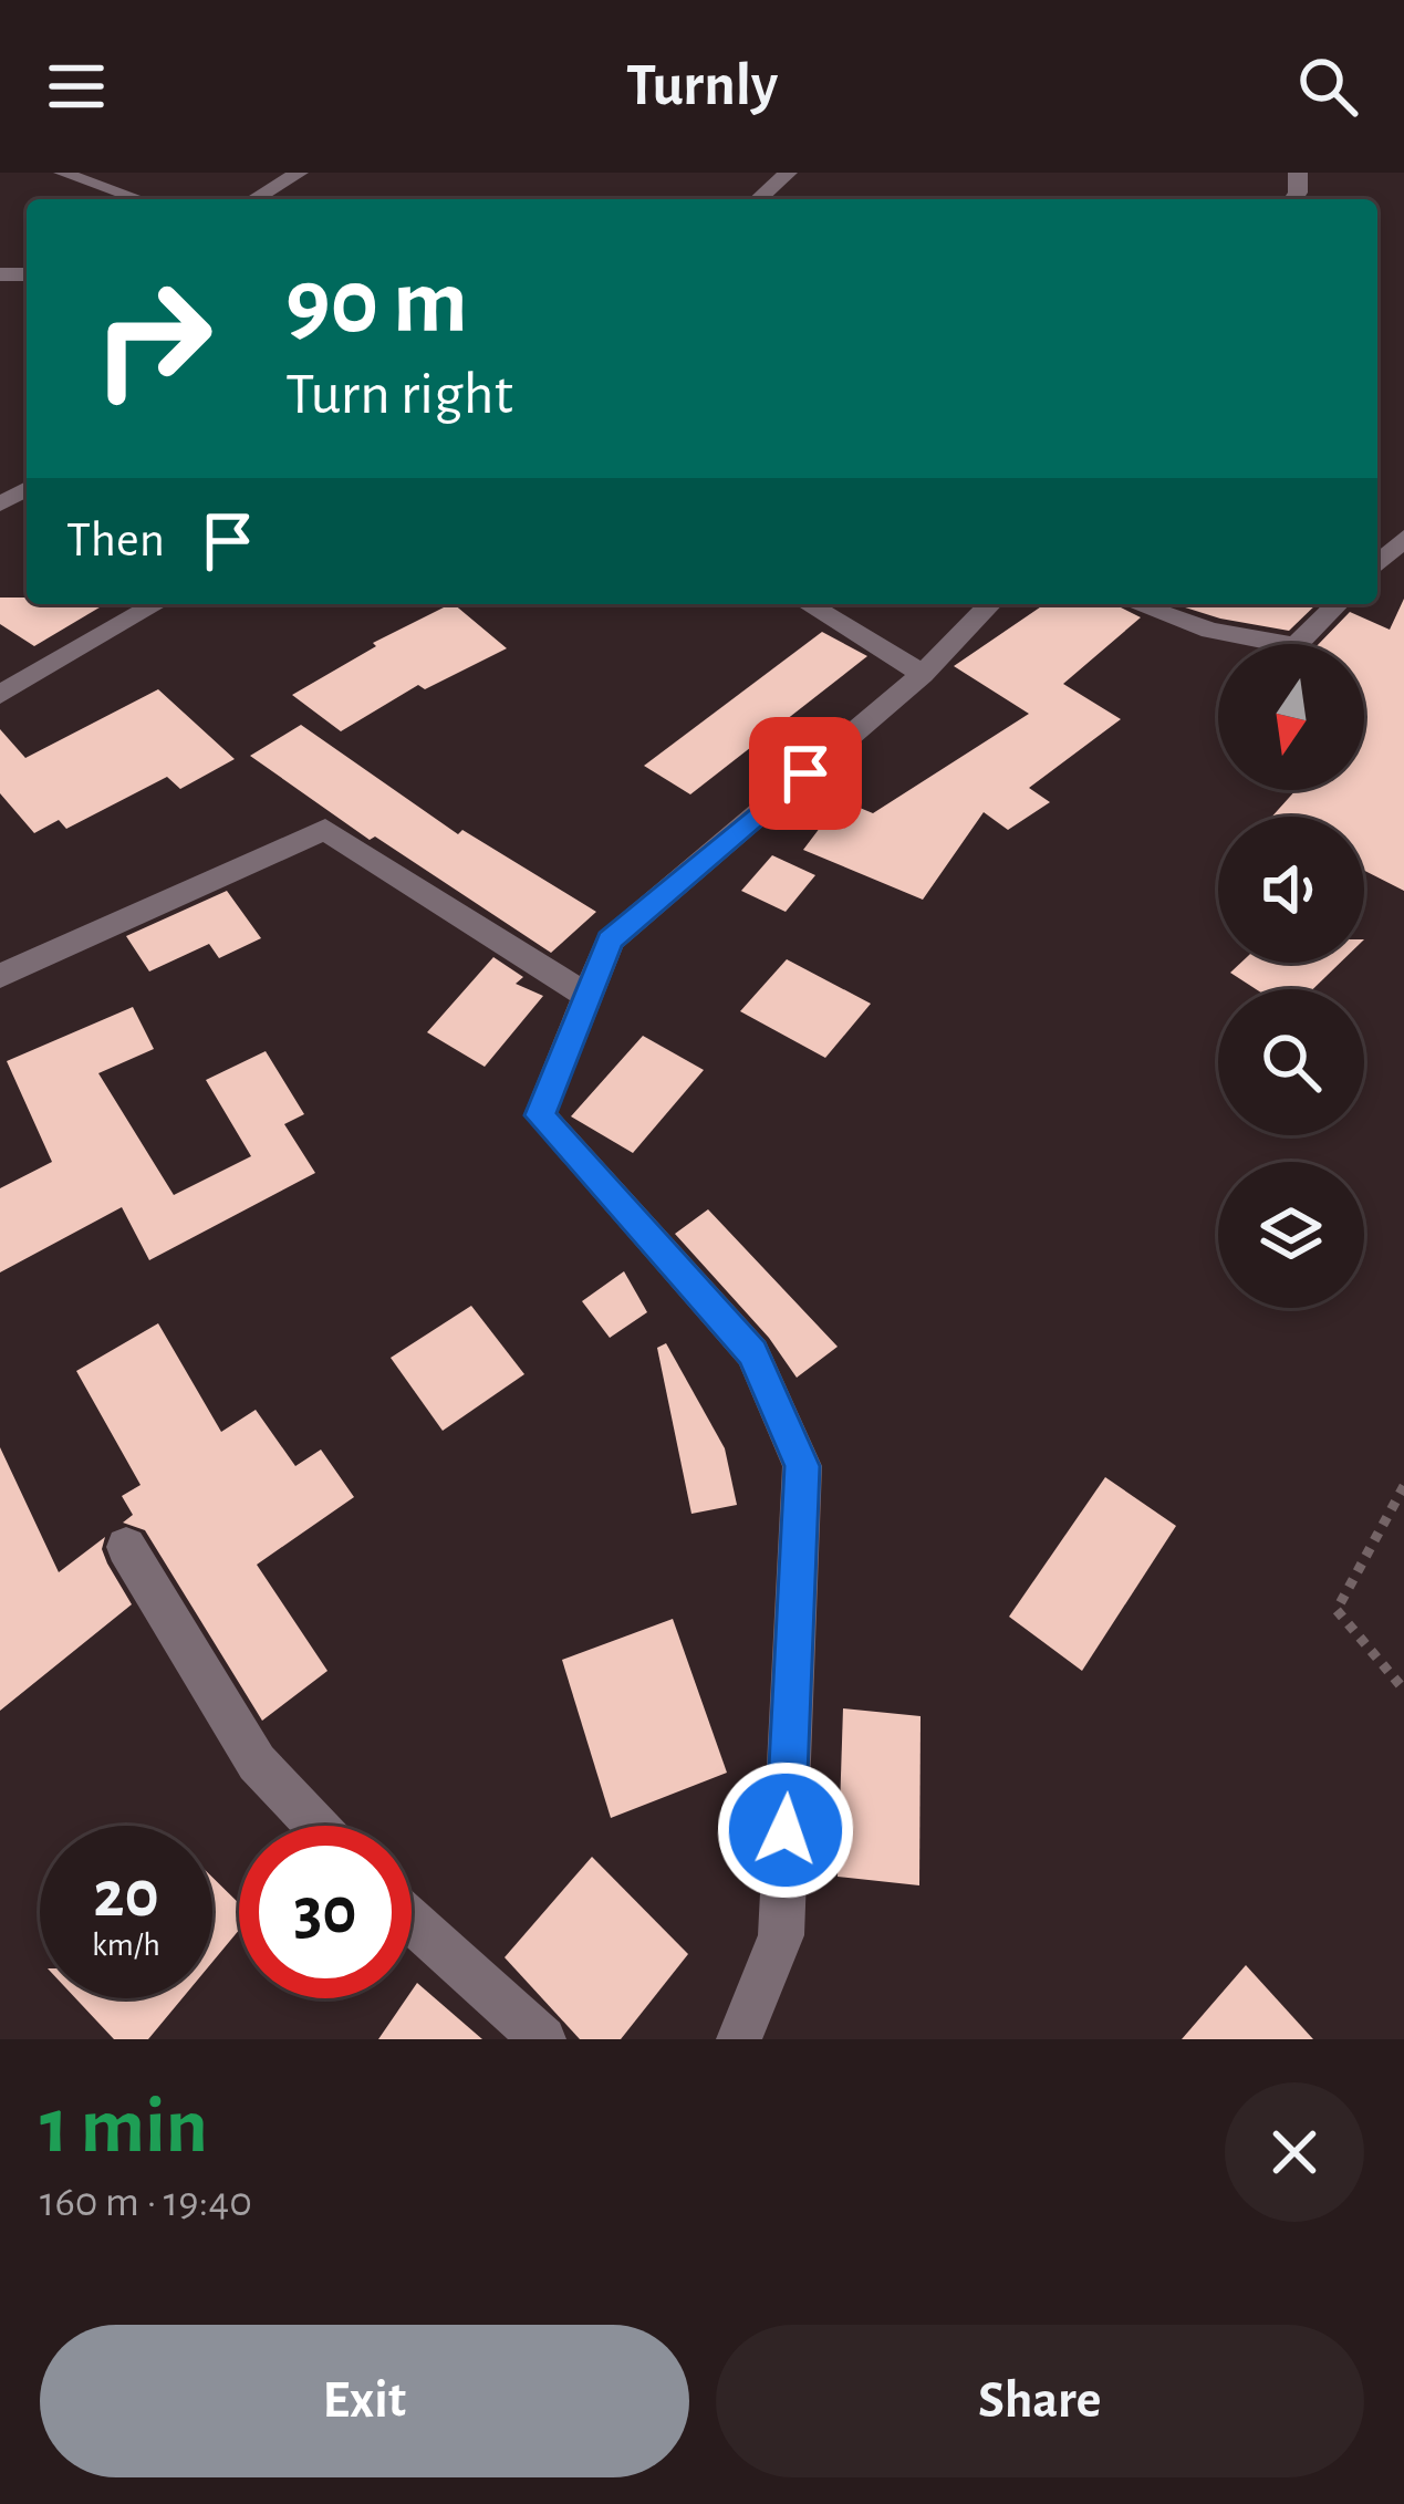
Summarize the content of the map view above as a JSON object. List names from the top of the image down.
{
  "north": "bottom",
  "page": {
    "header": "Turnly",
    "turn": ["90 m", "Turn right"],
    "then": "Then",
    "speed": "20 km/h",
    "limit": "30",
    "heading": ["1 min", "160 m · 19:40"],
    "buttons": ["Exit", "Share"]
  }
}
